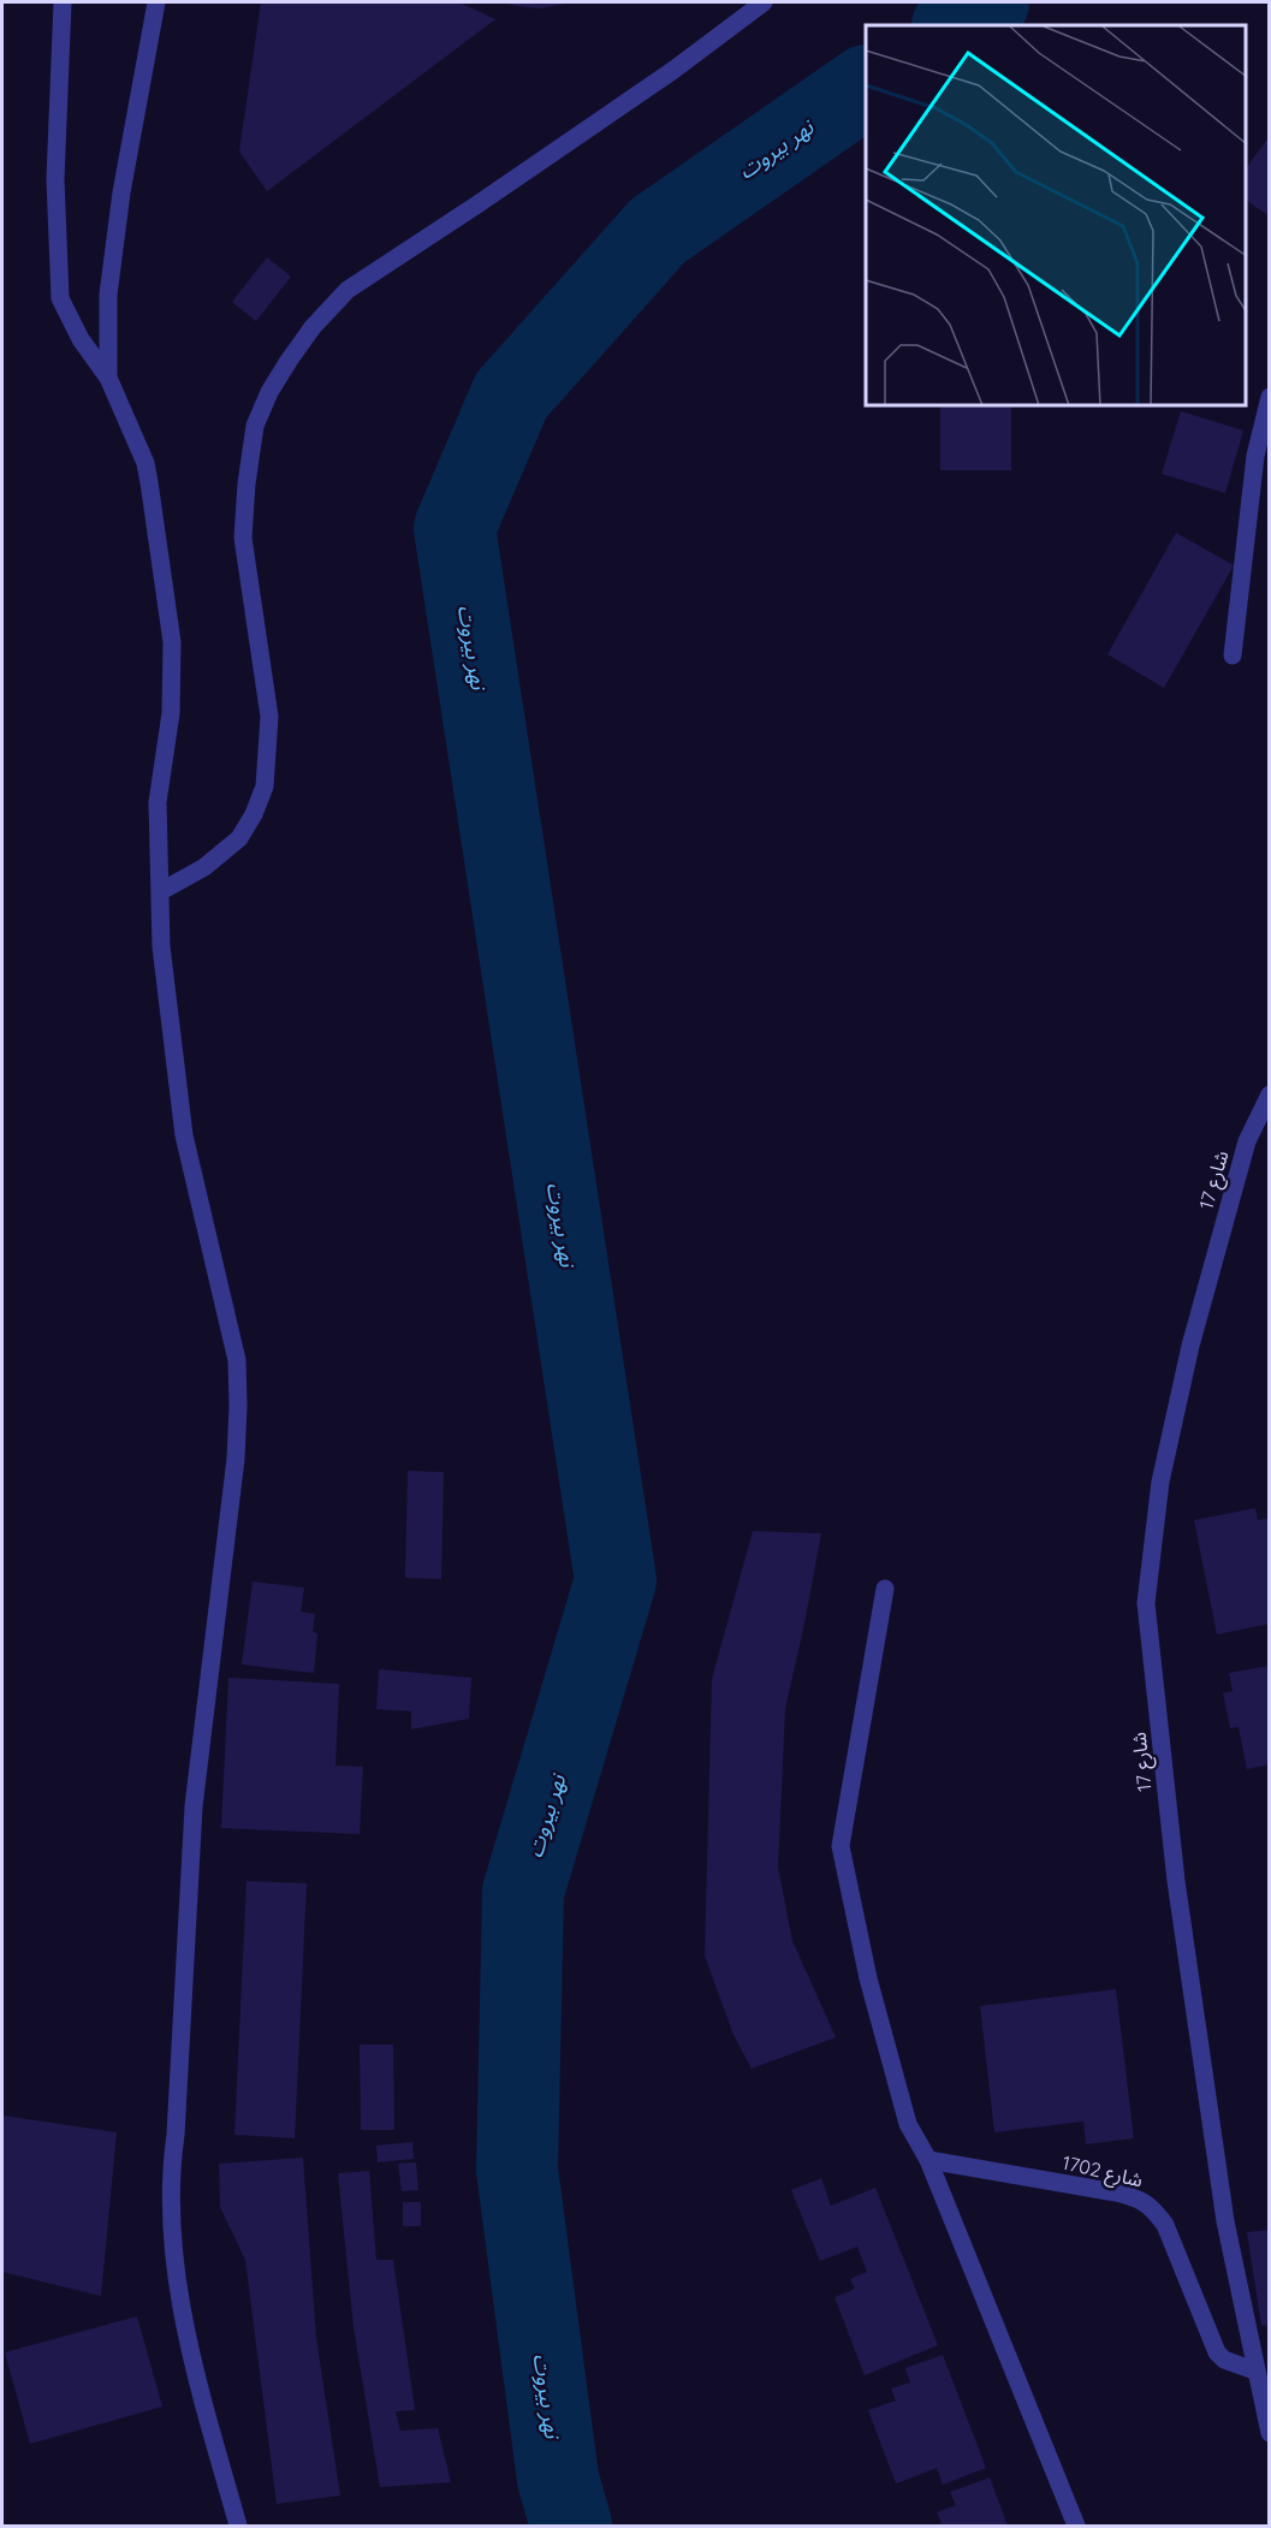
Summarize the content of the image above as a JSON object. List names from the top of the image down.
{
  "streets": {
    "street": ["شارع 17", "شارع 1702"]
  },
  "crossings": [
    ["شارع 17", "شارع 1702"]
  ],
  "water": ["نهر بيروت"]
}
